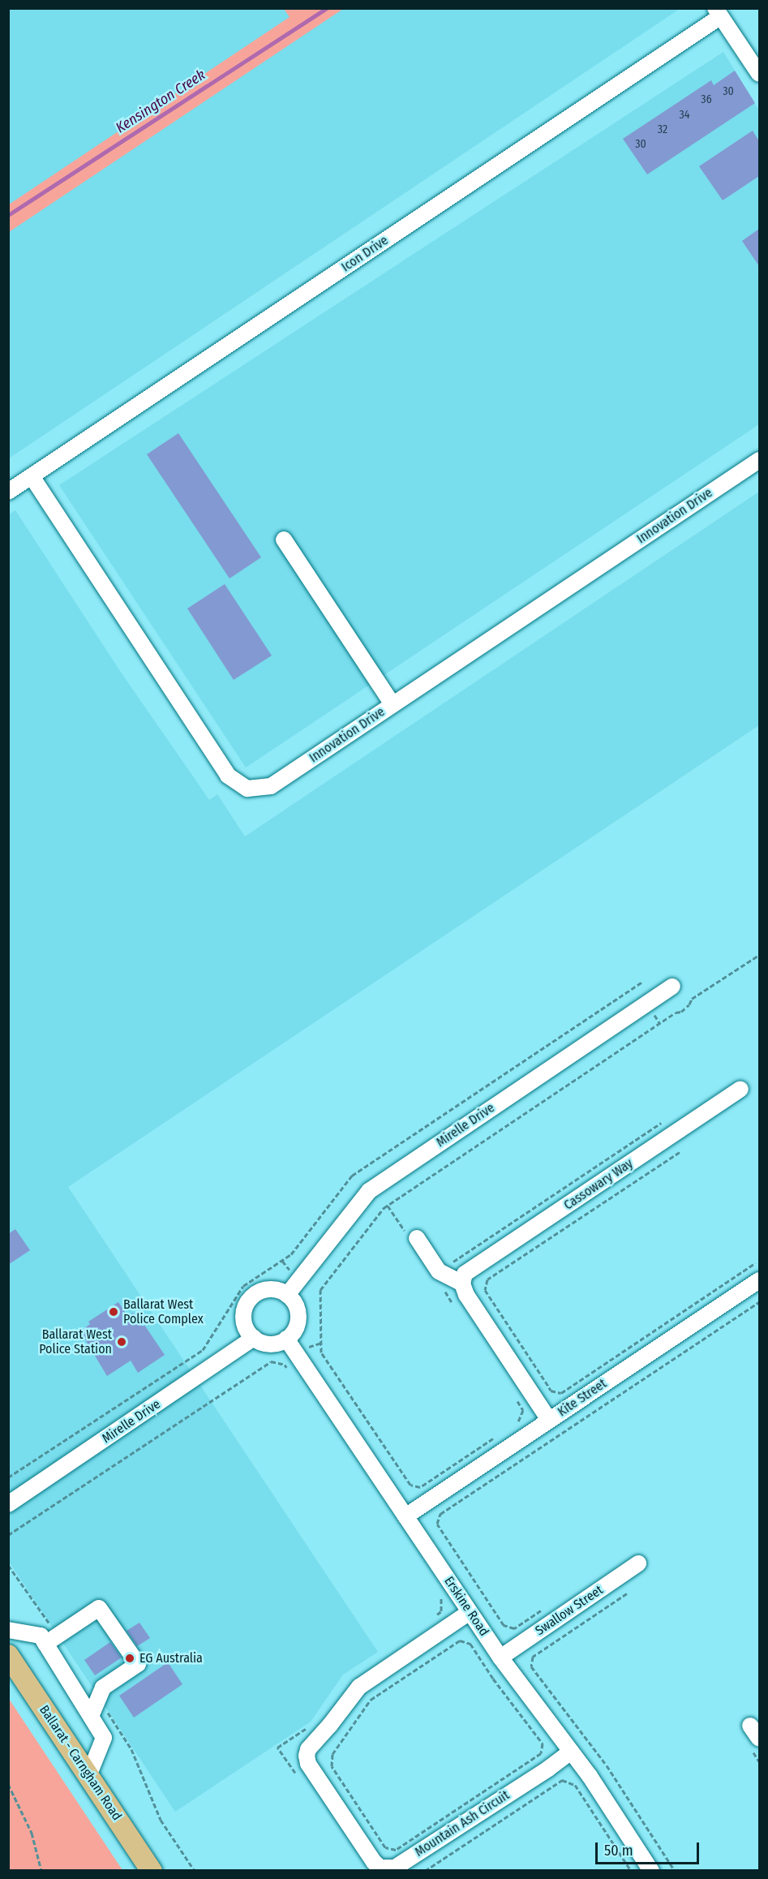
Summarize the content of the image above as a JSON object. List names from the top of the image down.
{
  "streets": {
    "main road": ["Ballarat - Carngham Road"],
    "street": [
      "Icon Drive",
      "Innovation Drive",
      "Mirelle Drive",
      "Cassowary Way",
      "Kite Street",
      "Erskine Road",
      "Swallow Street",
      "Mountain Ash Circuit"
    ]
  },
  "crossings": [
    ["Icon Drive", "Innovation Drive"],
    ["Mirelle Drive", "Erskine Road"],
    ["Kite Street", "Erskine Road"],
    ["Erskine Road", "Swallow Street"],
    ["Erskine Road", "Mountain Ash Circuit"]
  ],
  "water": ["Kensington Creek"],
  "places": ["Ballarat West Police Complex", "Ballarat West Police Station", "EG Australia"],
  "house_numbers": [
    "30",
    "36",
    "34",
    "32",
    "30"
  ],
  "scale_bar": "50 m"
}
